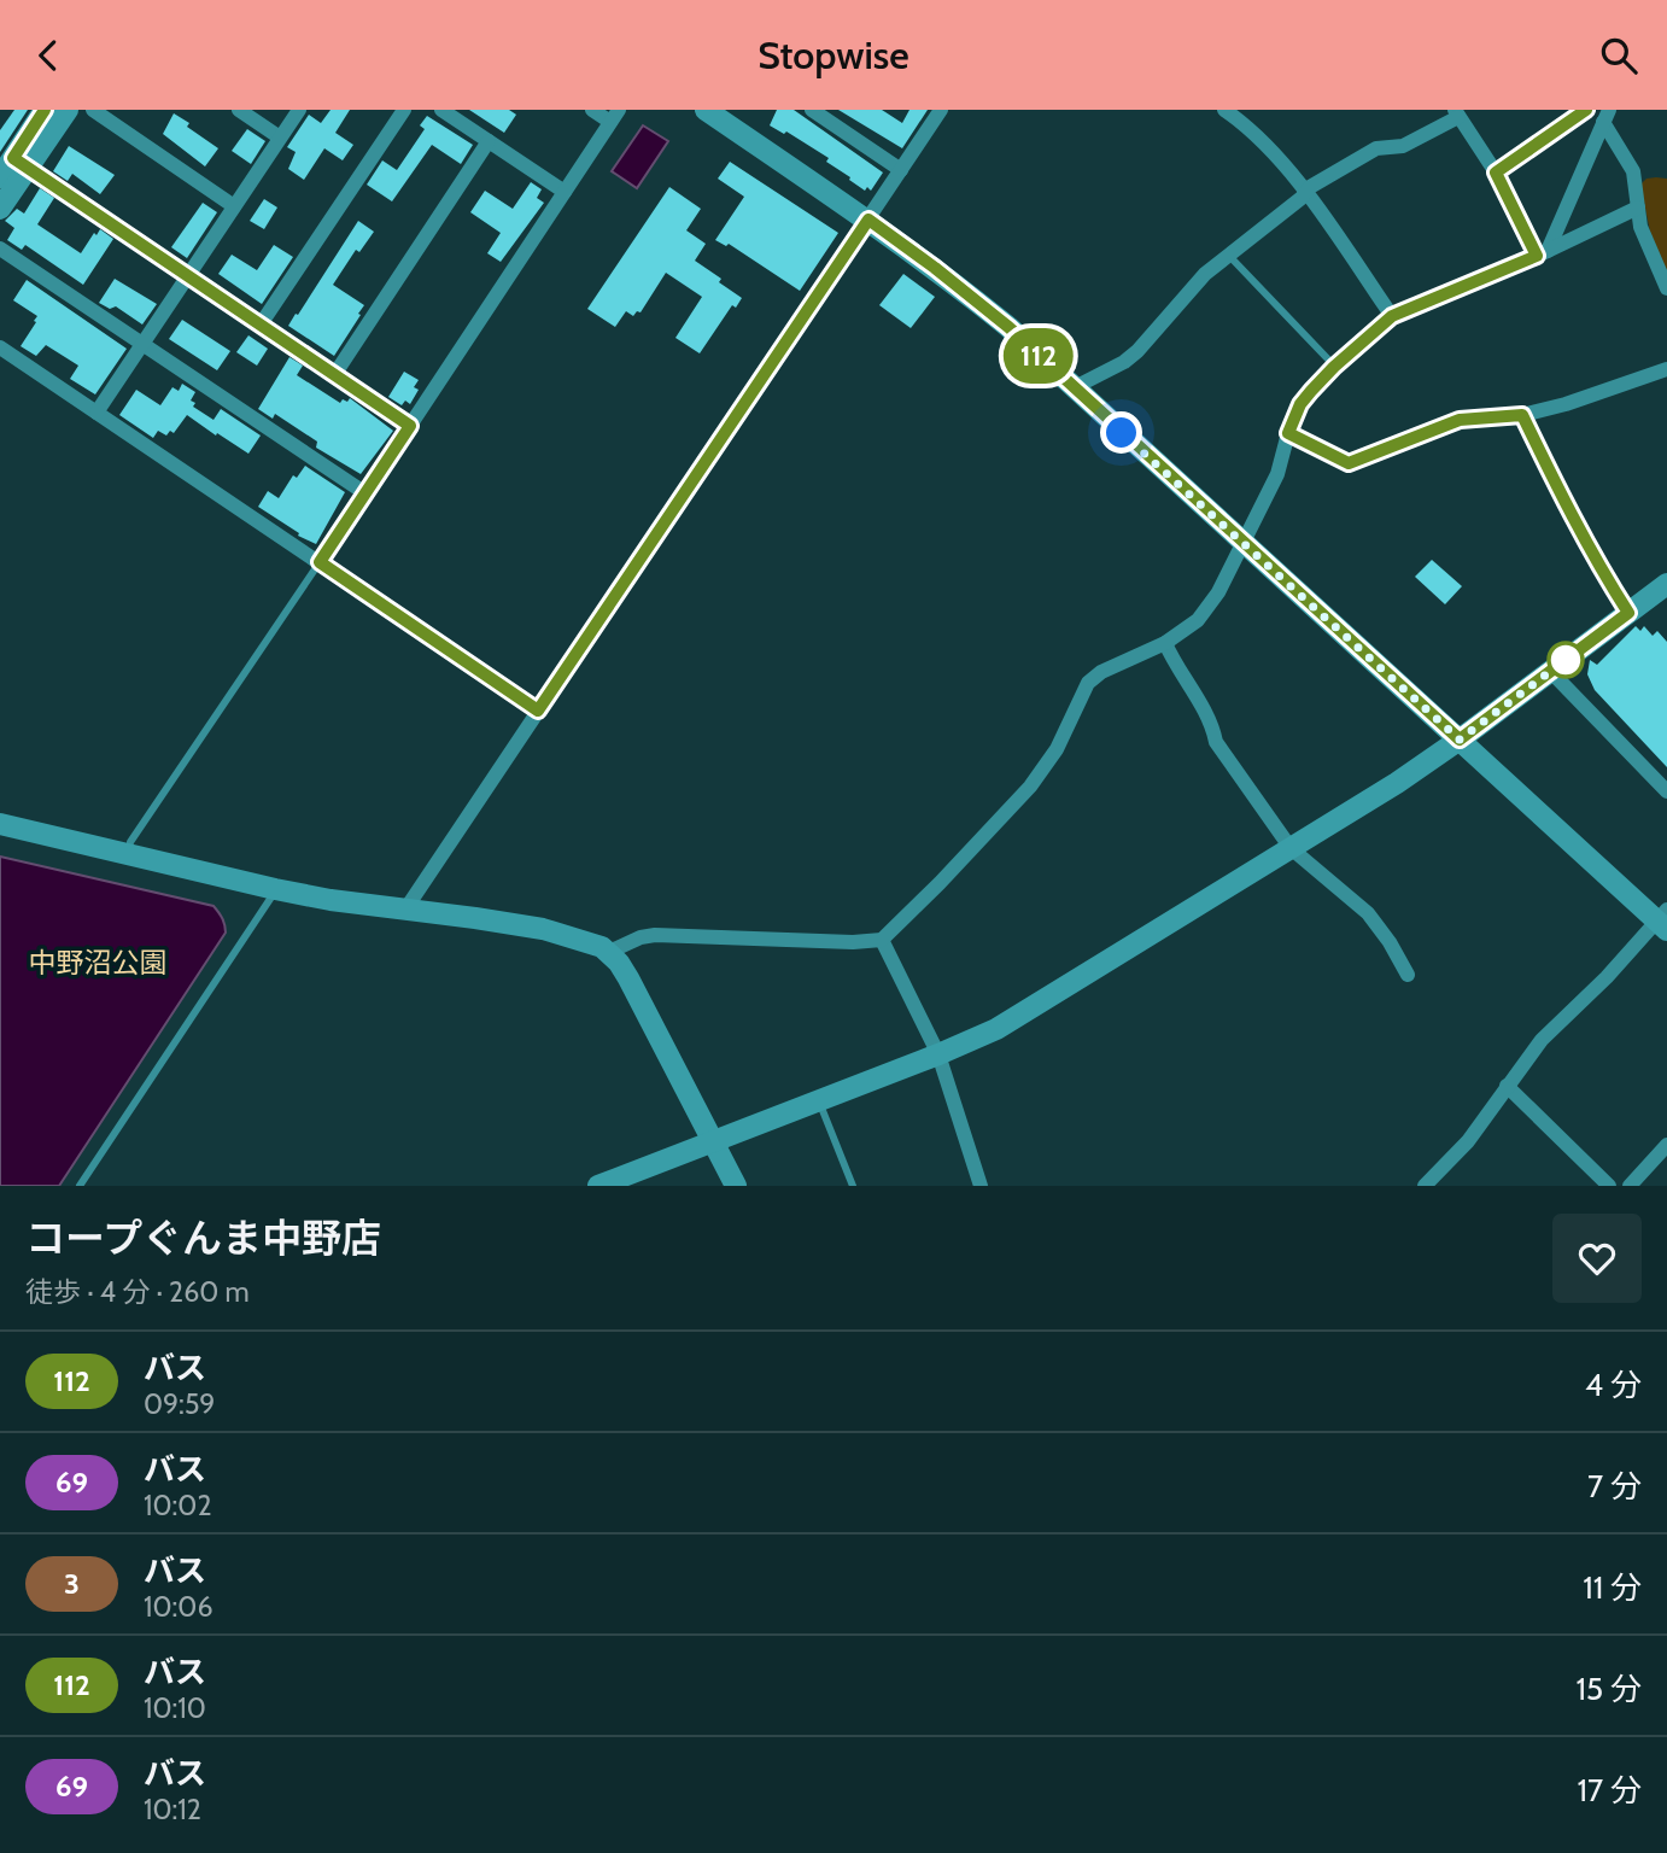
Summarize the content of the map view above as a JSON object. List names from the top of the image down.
{
  "parks": ["中野沼公園"],
  "lines": ["bus line 112"],
  "page": {
    "header": "Stopwise",
    "on_map": "112",
    "heading": ["コープぐんま中野店", "徒歩 · 4 分 · 260 m"],
    "list": [
      {
        "mark": "112",
        "name": "バス",
        "note": "09:59",
        "value": "4 分"
      },
      {
        "mark": "69",
        "name": "バス",
        "note": "10:02",
        "value": "7 分"
      },
      {
        "mark": "3",
        "name": "バス",
        "note": "10:06",
        "value": "11 分"
      },
      {
        "mark": "112",
        "name": "バス",
        "note": "10:10",
        "value": "15 分"
      },
      {
        "mark": "69",
        "name": "バス",
        "note": "10:12",
        "value": "17 分"
      }
    ]
  }
}
